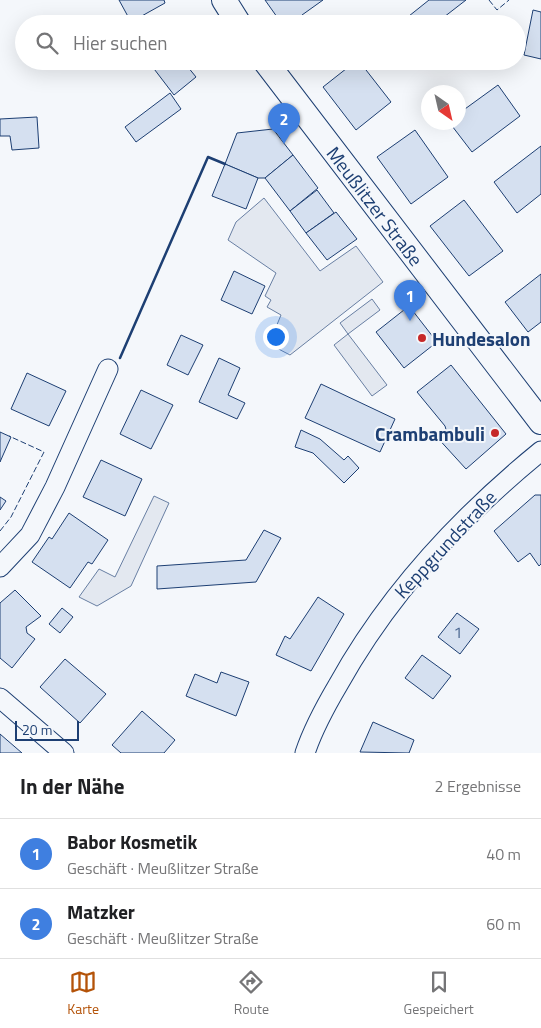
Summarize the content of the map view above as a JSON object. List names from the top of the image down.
{
  "streets": {
    "street": ["Meußlitzer Straße", "Keppgrundstraße"]
  },
  "places": ["Hundesalon", "Crambambuli"],
  "house_numbers": ["1"],
  "scale_bar": "20 m",
  "north": "bottom right",
  "page": {
    "search": "Hier suchen",
    "pins": ["2", "1"],
    "scale": "20 m",
    "heading": ["In der Nähe", "2 Ergebnisse"],
    "list": [
      {
        "mark": "1",
        "name": "Babor Kosmetik",
        "note": "Geschäft · Meußlitzer Straße",
        "value": "40 m"
      },
      {
        "mark": "2",
        "name": "Matzker",
        "note": "Geschäft · Meußlitzer Straße",
        "value": "60 m"
      }
    ],
    "nav": ["Karte", "Route", "Gespeichert"]
  }
}
